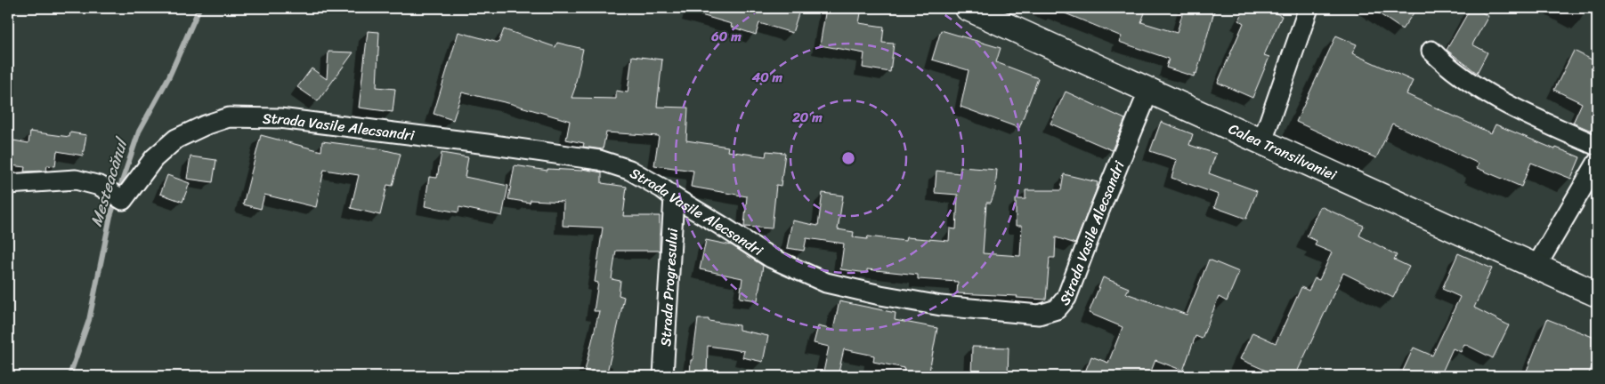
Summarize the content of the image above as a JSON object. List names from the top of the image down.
{
  "streets": {
    "highway": ["Calea Transilvaniei"],
    "street": ["Strada Vasile Alecsandri", "Strada Progresului"]
  },
  "crossings": [
    ["Strada Vasile Alecsandri", "Calea Transilvaniei"],
    ["Strada Vasile Alecsandri", "Strada Progresului"]
  ],
  "water": ["Mesteacănul"],
  "rings": ["60 m", "40 m", "20 m"]
}
